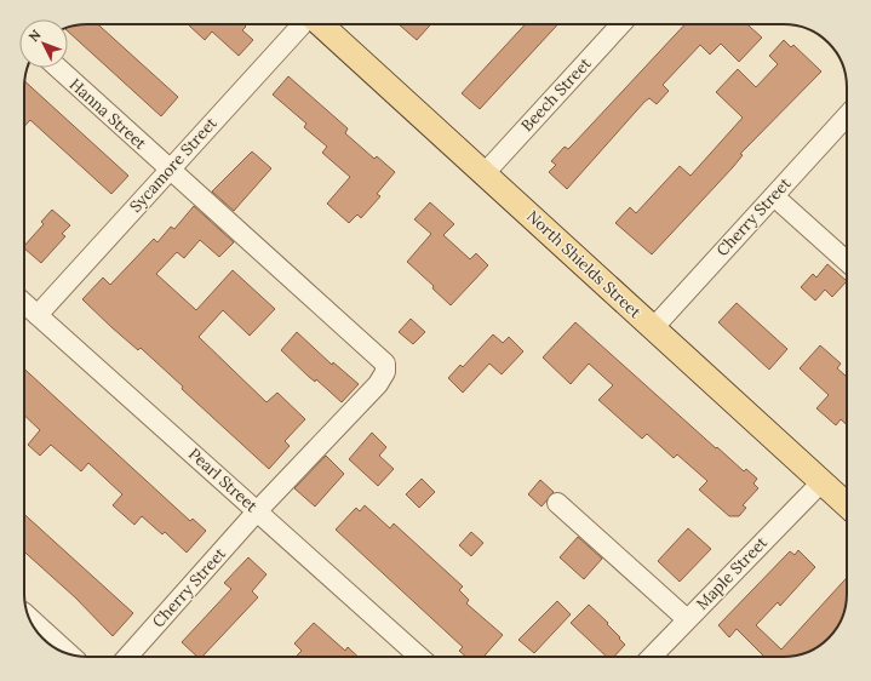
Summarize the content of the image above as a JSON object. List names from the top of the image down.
{
  "streets": {
    "main road": ["North Shields Street"],
    "street": [
      "Beech Street",
      "Hanna Street",
      "Sycamore Street",
      "Cherry Street",
      "Pearl Street",
      "Maple Street"
    ]
  },
  "crossings": [
    ["Beech Street", "North Shields Street"],
    ["Hanna Street", "Sycamore Street"],
    ["Hanna Street", "Cherry Street"],
    ["Hanna Street", "Pearl Street"],
    ["Sycamore Street", "Pearl Street"],
    ["Cherry Street", "North Shields Street"],
    ["Cherry Street", "Pearl Street"],
    ["North Shields Street", "Maple Street"]
  ],
  "north": "top left"
}
